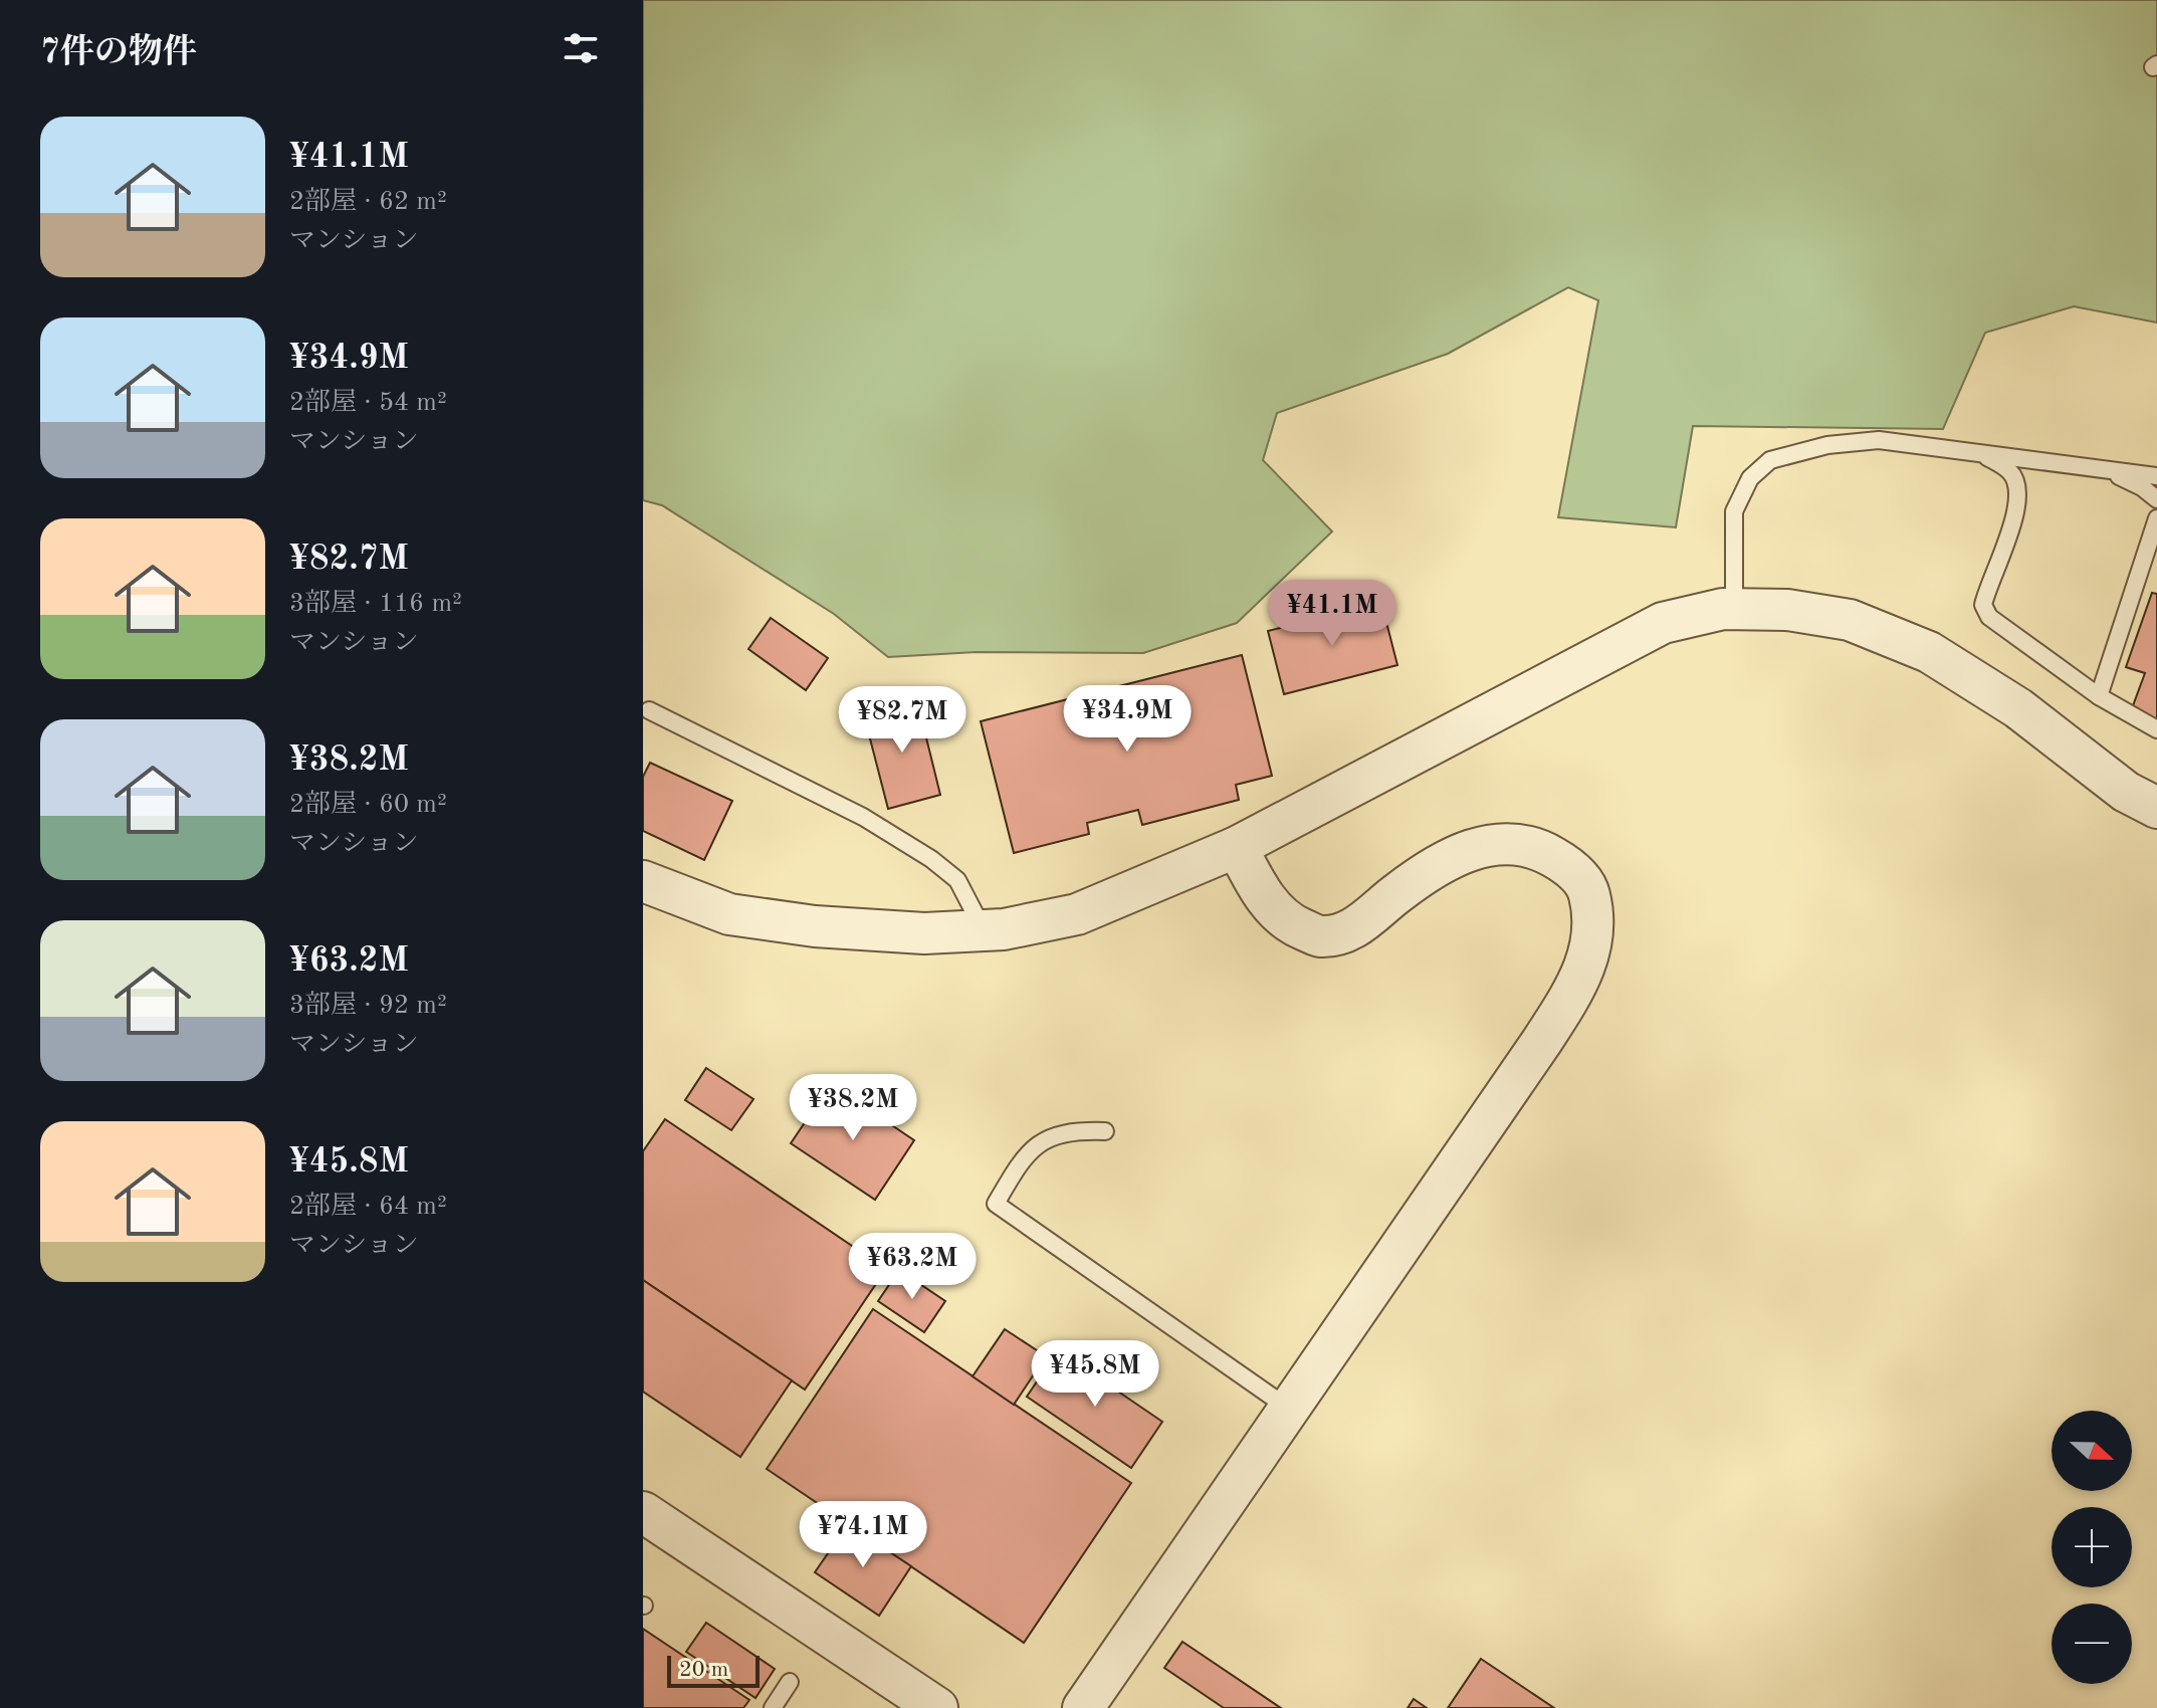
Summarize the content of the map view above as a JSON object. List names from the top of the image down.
{
  "scale_bar": "20 m",
  "north": "right",
  "page": {
    "heading": "7件の物件",
    "list": [
      {
        "name": "¥41.1M",
        "note": "2部屋 · 62 m² · マンション"
      },
      {
        "name": "¥34.9M",
        "note": "2部屋 · 54 m² · マンション"
      },
      {
        "name": "¥82.7M",
        "note": "3部屋 · 116 m² · マンション"
      },
      {
        "name": "¥38.2M",
        "note": "2部屋 · 60 m² · マンション"
      },
      {
        "name": "¥63.2M",
        "note": "3部屋 · 92 m² · マンション"
      },
      {
        "name": "¥45.8M",
        "note": "2部屋 · 64 m² · マンション"
      }
    ],
    "price": [
      "¥41.1M",
      "¥34.9M",
      "¥82.7M",
      "¥38.2M",
      "¥63.2M",
      "¥45.8M",
      "¥74.1M"
    ],
    "map_buttons": ["+", "−"],
    "scale": "20 m"
  }
}
